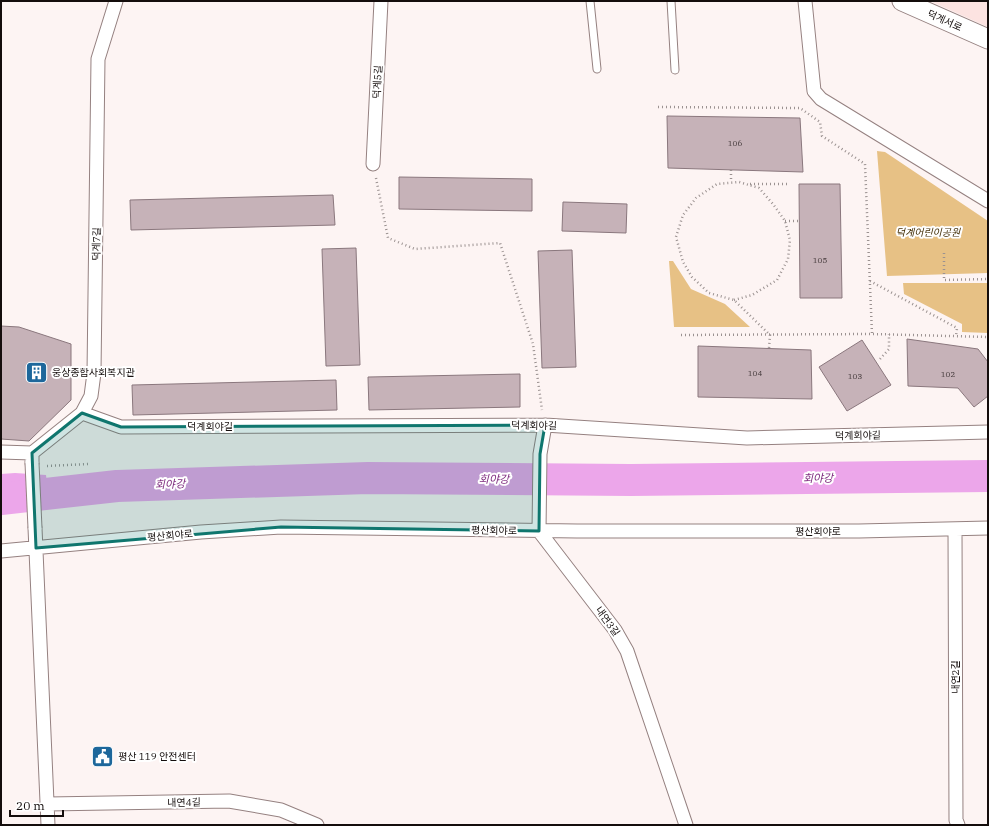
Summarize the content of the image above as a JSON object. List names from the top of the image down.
{
  "streets": {
    "street": [
      "덕계서로",
      "덕계5길",
      "덕계7길",
      "덕계회야길",
      "평산회야로",
      "내연3길",
      "내연2길",
      "내연4길"
    ]
  },
  "crossings": [
    ["덕계7길", "덕계회야길"],
    ["평산회야로", "내연3길"],
    ["평산회야로", "내연2길"]
  ],
  "water": ["회야강"],
  "parks": ["덕계어린이공원"],
  "places": {
    "building": ["웅상종합사회복지관"],
    "public building": ["평산 119 안전센터"]
  },
  "house_numbers": [
    "106",
    "105",
    "104",
    "102",
    "103"
  ],
  "scale_bar": "20 m"
}
